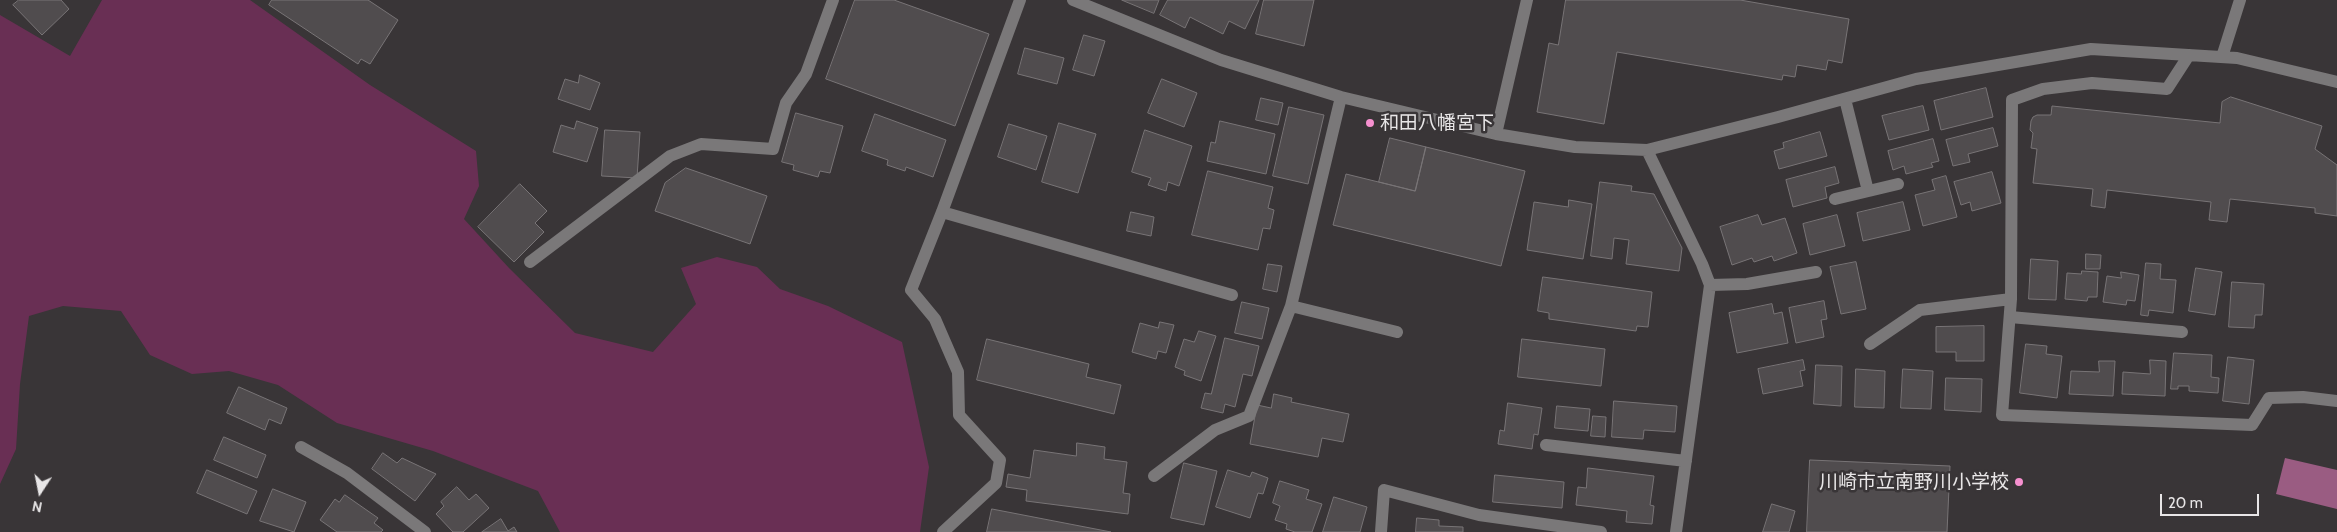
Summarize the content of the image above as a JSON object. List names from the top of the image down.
{
  "places": ["和田八幡宮下", "川崎市立南野川小学校"],
  "scale_bar": "20 m",
  "north": "bottom"
}
